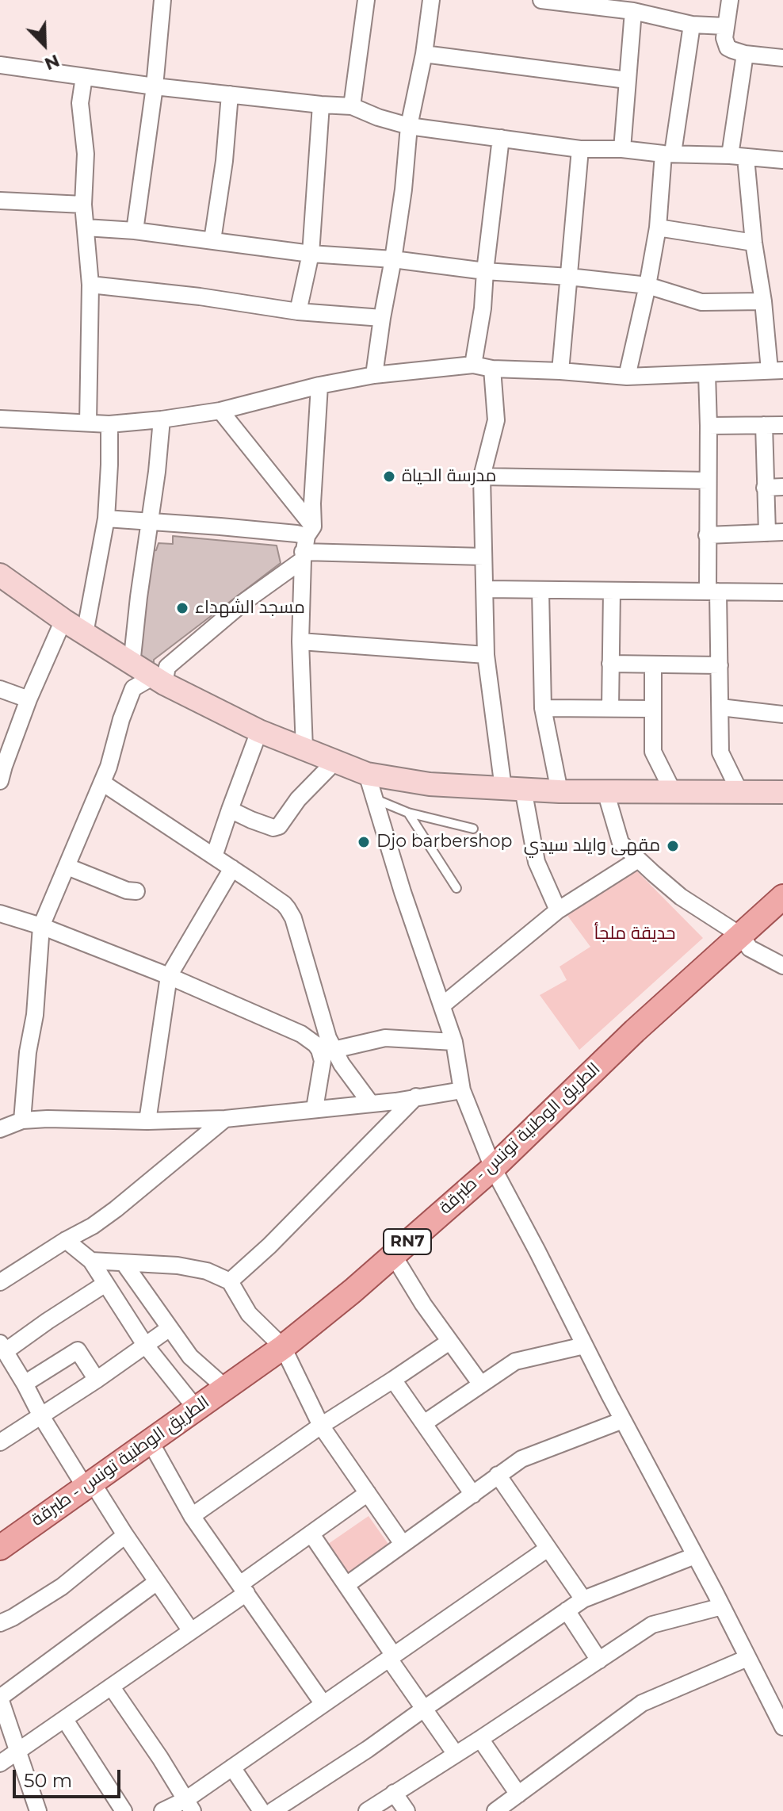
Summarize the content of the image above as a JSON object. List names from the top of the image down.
{
  "streets": {
    "main road": ["الطريق الوطنية تونس - طبرقة", "RN7"]
  },
  "parks": ["حديقة ملجأ"],
  "places": [
    "مدرسة الحياة",
    "مسجد الشهداء",
    "Djo barbershop",
    "مقهى وايلد سيدي"
  ],
  "scale_bar": "50 m",
  "north": "bottom right"
}
